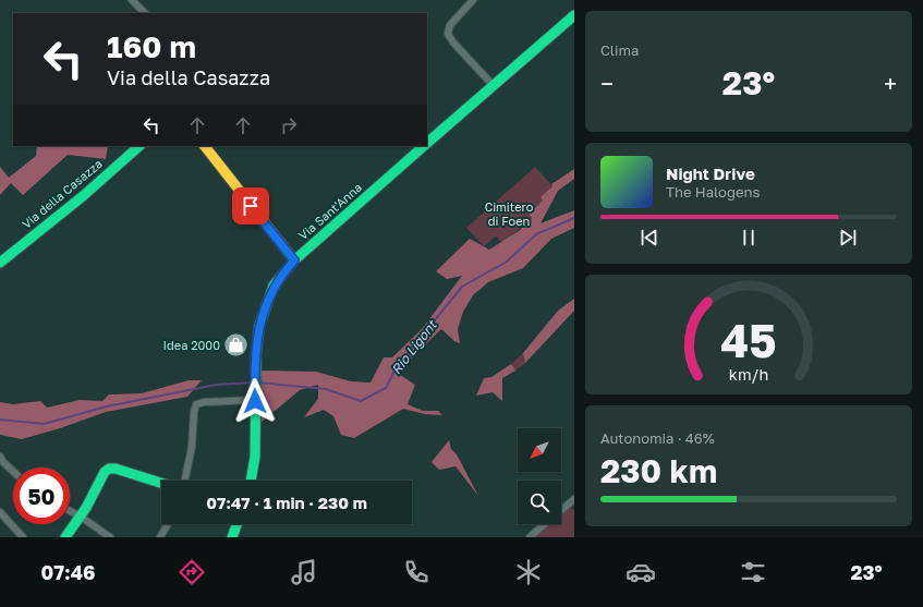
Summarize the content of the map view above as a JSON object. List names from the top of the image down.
{
  "streets": {
    "main road": ["Via della Casazza", "Via Sant'Anna"]
  },
  "water": ["Rio Ligont"],
  "parks": ["Cimitero di Foen"],
  "places": {
    "shop": ["Idea 2000"]
  },
  "north": "bottom left",
  "page": {
    "tile": [
      "Clima",
      ["Autonomia · 46%", "230 km"]
    ],
    "turn": ["160 m", "Via della Casazza"],
    "heat": ["−", "23°", "+"],
    "song": ["Night Drive", "The Halogens"],
    "limit": "50",
    "trip": "07:47 · 1 min · 230 m",
    "tabs": ["07:46", "23°"],
    "gauge": ["45", "km/h"]
  }
}
